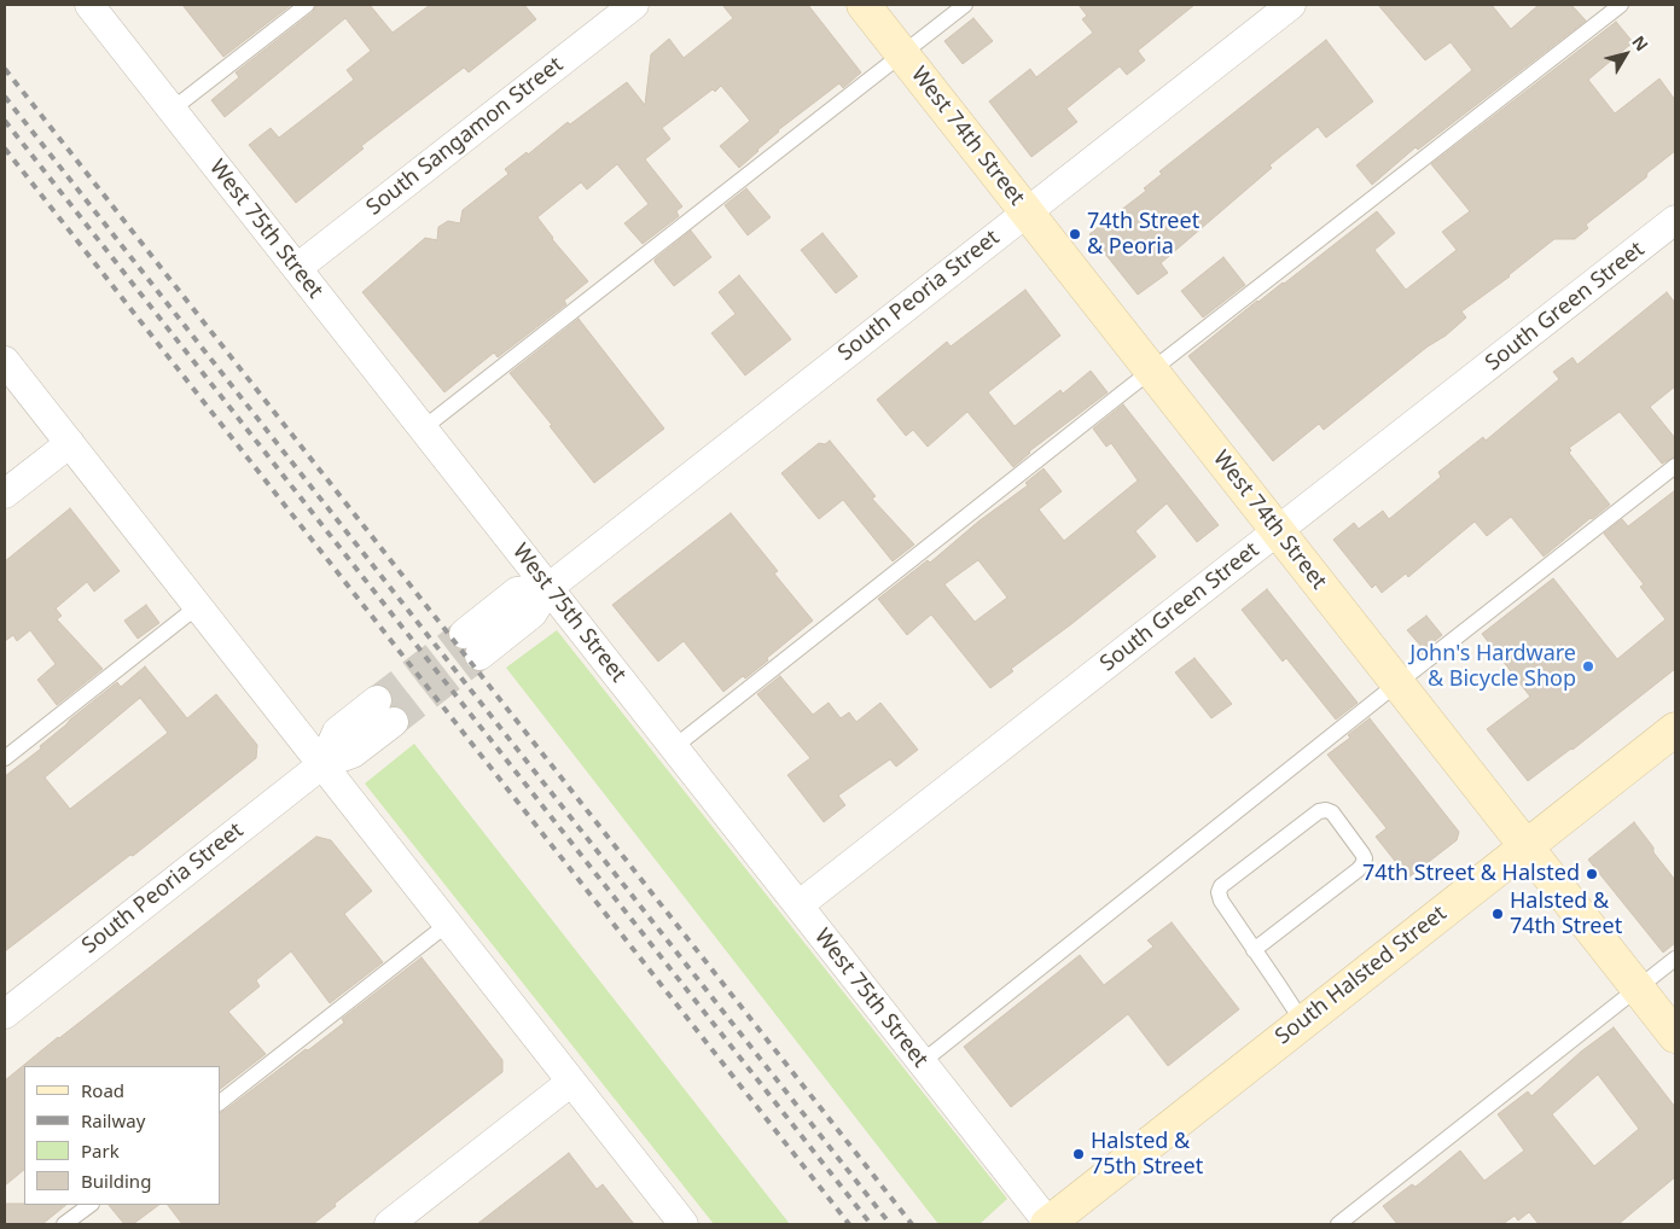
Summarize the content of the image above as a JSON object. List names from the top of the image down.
{
  "streets": {
    "street": [
      "South Sangamon Street",
      "West 74th Street",
      "West 75th Street",
      "South Peoria Street",
      "South Green Street",
      "South Halsted Street"
    ]
  },
  "crossings": [
    ["South Sangamon Street", "West 75th Street"],
    ["West 74th Street", "South Peoria Street"],
    ["West 74th Street", "South Green Street"],
    ["West 74th Street", "South Halsted Street"],
    ["West 75th Street", "South Peoria Street"],
    ["West 75th Street", "South Green Street"],
    ["West 75th Street", "South Halsted Street"]
  ],
  "places": [
    "74th Street & Peoria",
    "John's Hardware & Bicycle Shop",
    "74th Street & Halsted",
    "Halsted & 74th Street",
    "Halsted & 75th Street"
  ],
  "legend": [
    "Road",
    "Railway",
    "Park",
    "Building"
  ],
  "north": "top right"
}
